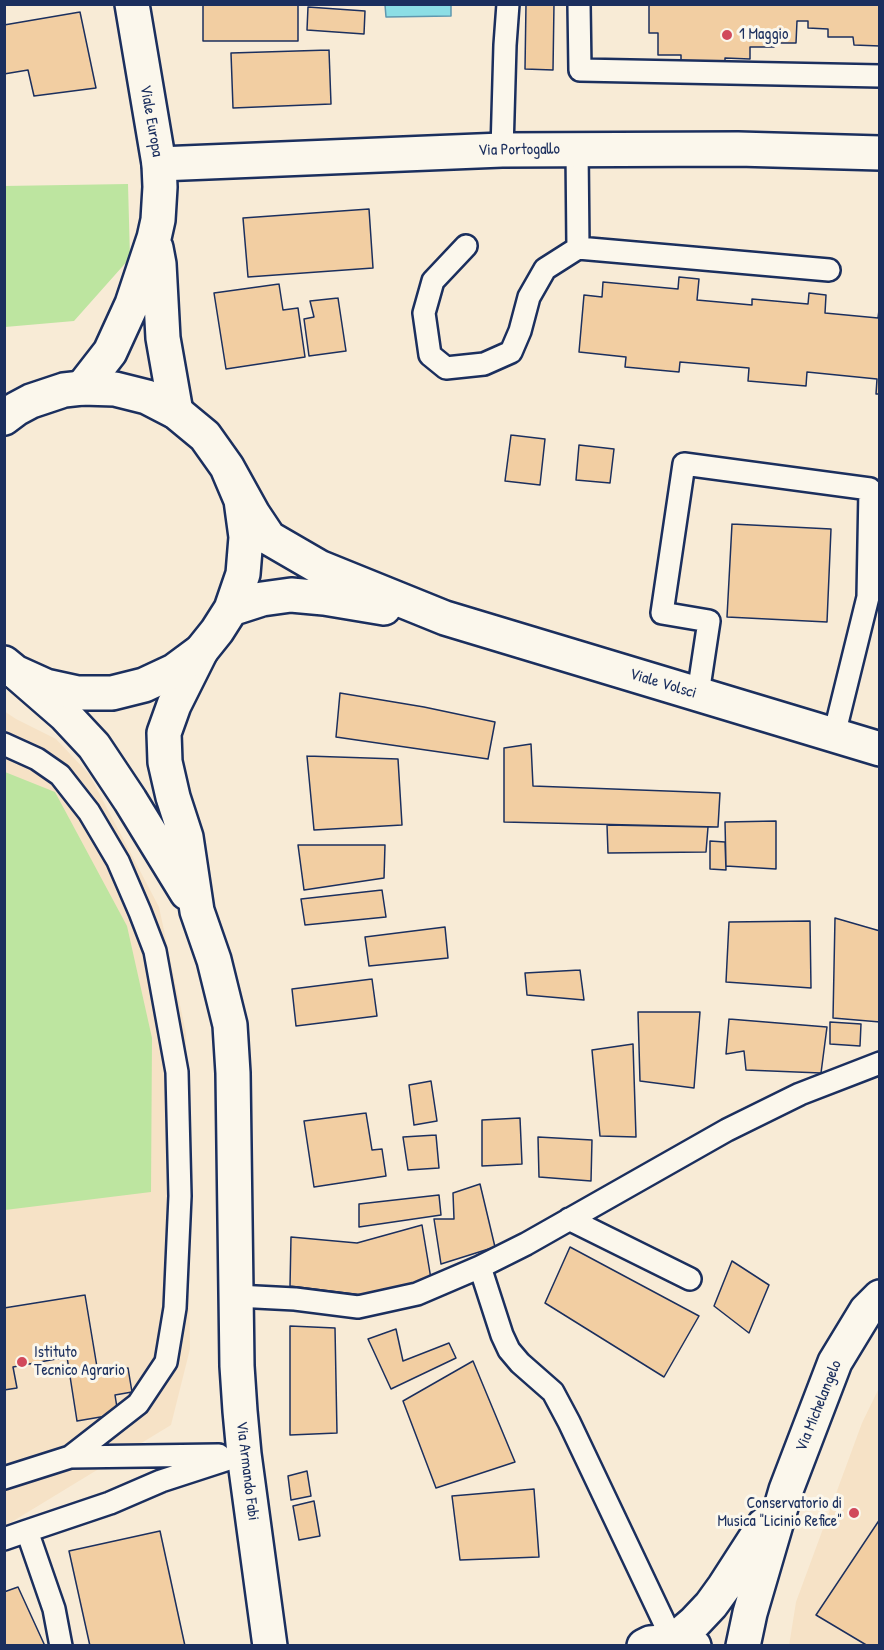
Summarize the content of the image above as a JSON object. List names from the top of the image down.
{
  "streets": {
    "street": [
      "Viale Europa",
      "Via Portogallo",
      "Viale Volsci",
      "Via Michelangelo",
      "Via Armando Fabi"
    ]
  },
  "crossings": [
    ["Viale Europa", "Via Portogallo"]
  ],
  "places": ["1 Maggio", "Istituto Tecnico Agrario", "Conservatorio di Musica \"Licinio Refice\""]
}
